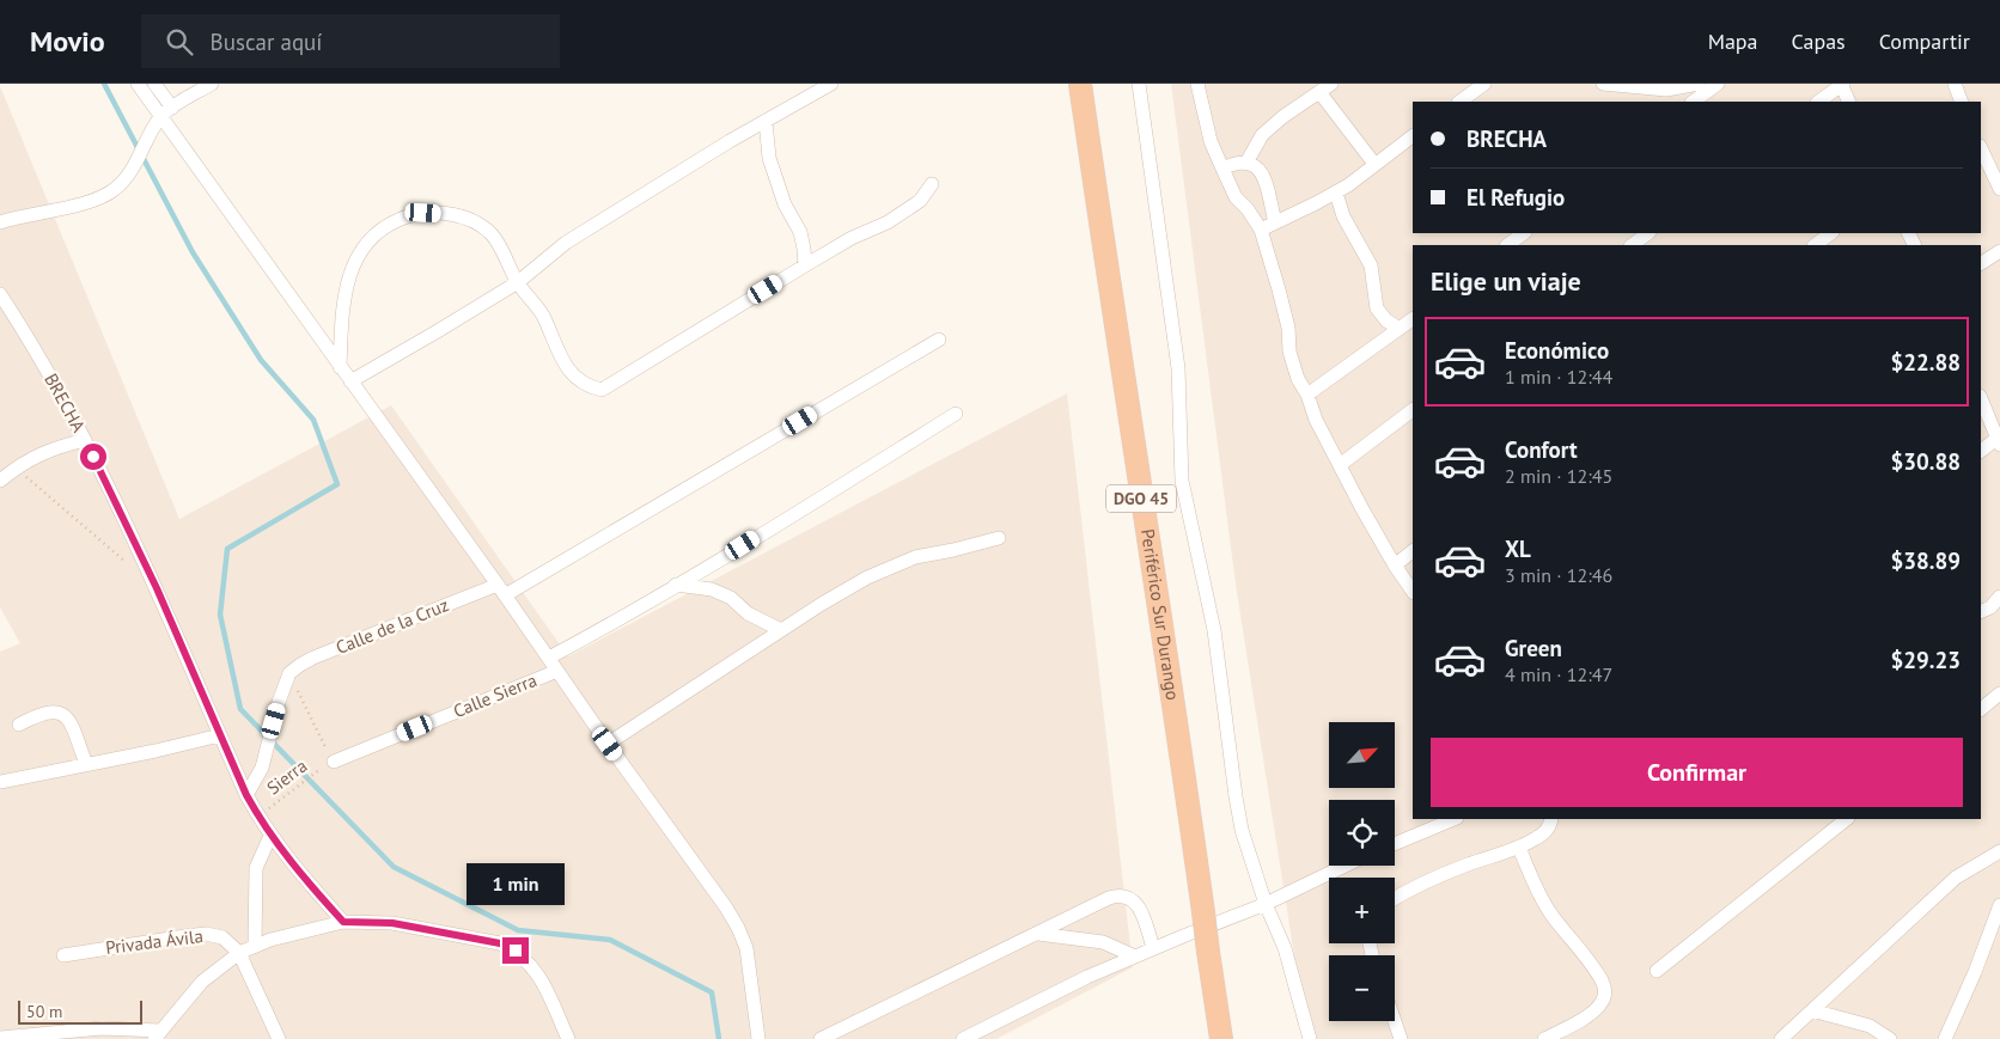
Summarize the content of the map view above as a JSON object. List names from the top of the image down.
{
  "streets": {
    "highway": ["DGO 45", "Periférico Sur Durango"],
    "street": [
      "BRECHA",
      "Calle de la Cruz",
      "Calle Sierra",
      "Privada Ávila"
    ],
    "path": ["Sierra"]
  },
  "crossings": [
    ["BRECHA", "Sierra"],
    ["Calle Sierra", "Sierra"]
  ],
  "scale_bar": "50 m",
  "north": "top right",
  "page": {
    "header": "Movio",
    "search": "Buscar aquí",
    "nav": ["Mapa", "Capas", "Compartir"],
    "banner": ["BRECHA", "El Refugio"],
    "heading": "Elige un viaje",
    "list": [
      {
        "name": "Económico",
        "note": "1 min · 12:44",
        "value": "$22.88"
      },
      {
        "name": "Confort",
        "note": "2 min · 12:45",
        "value": "$30.88"
      },
      {
        "name": "XL",
        "note": "3 min · 12:46",
        "value": "$38.89"
      },
      {
        "name": "Green",
        "note": "4 min · 12:47",
        "value": "$29.23"
      }
    ],
    "map_buttons": ["+", "−"],
    "buttons": "Confirmar",
    "bubble": "1 min",
    "scale": "50 m"
  }
}
